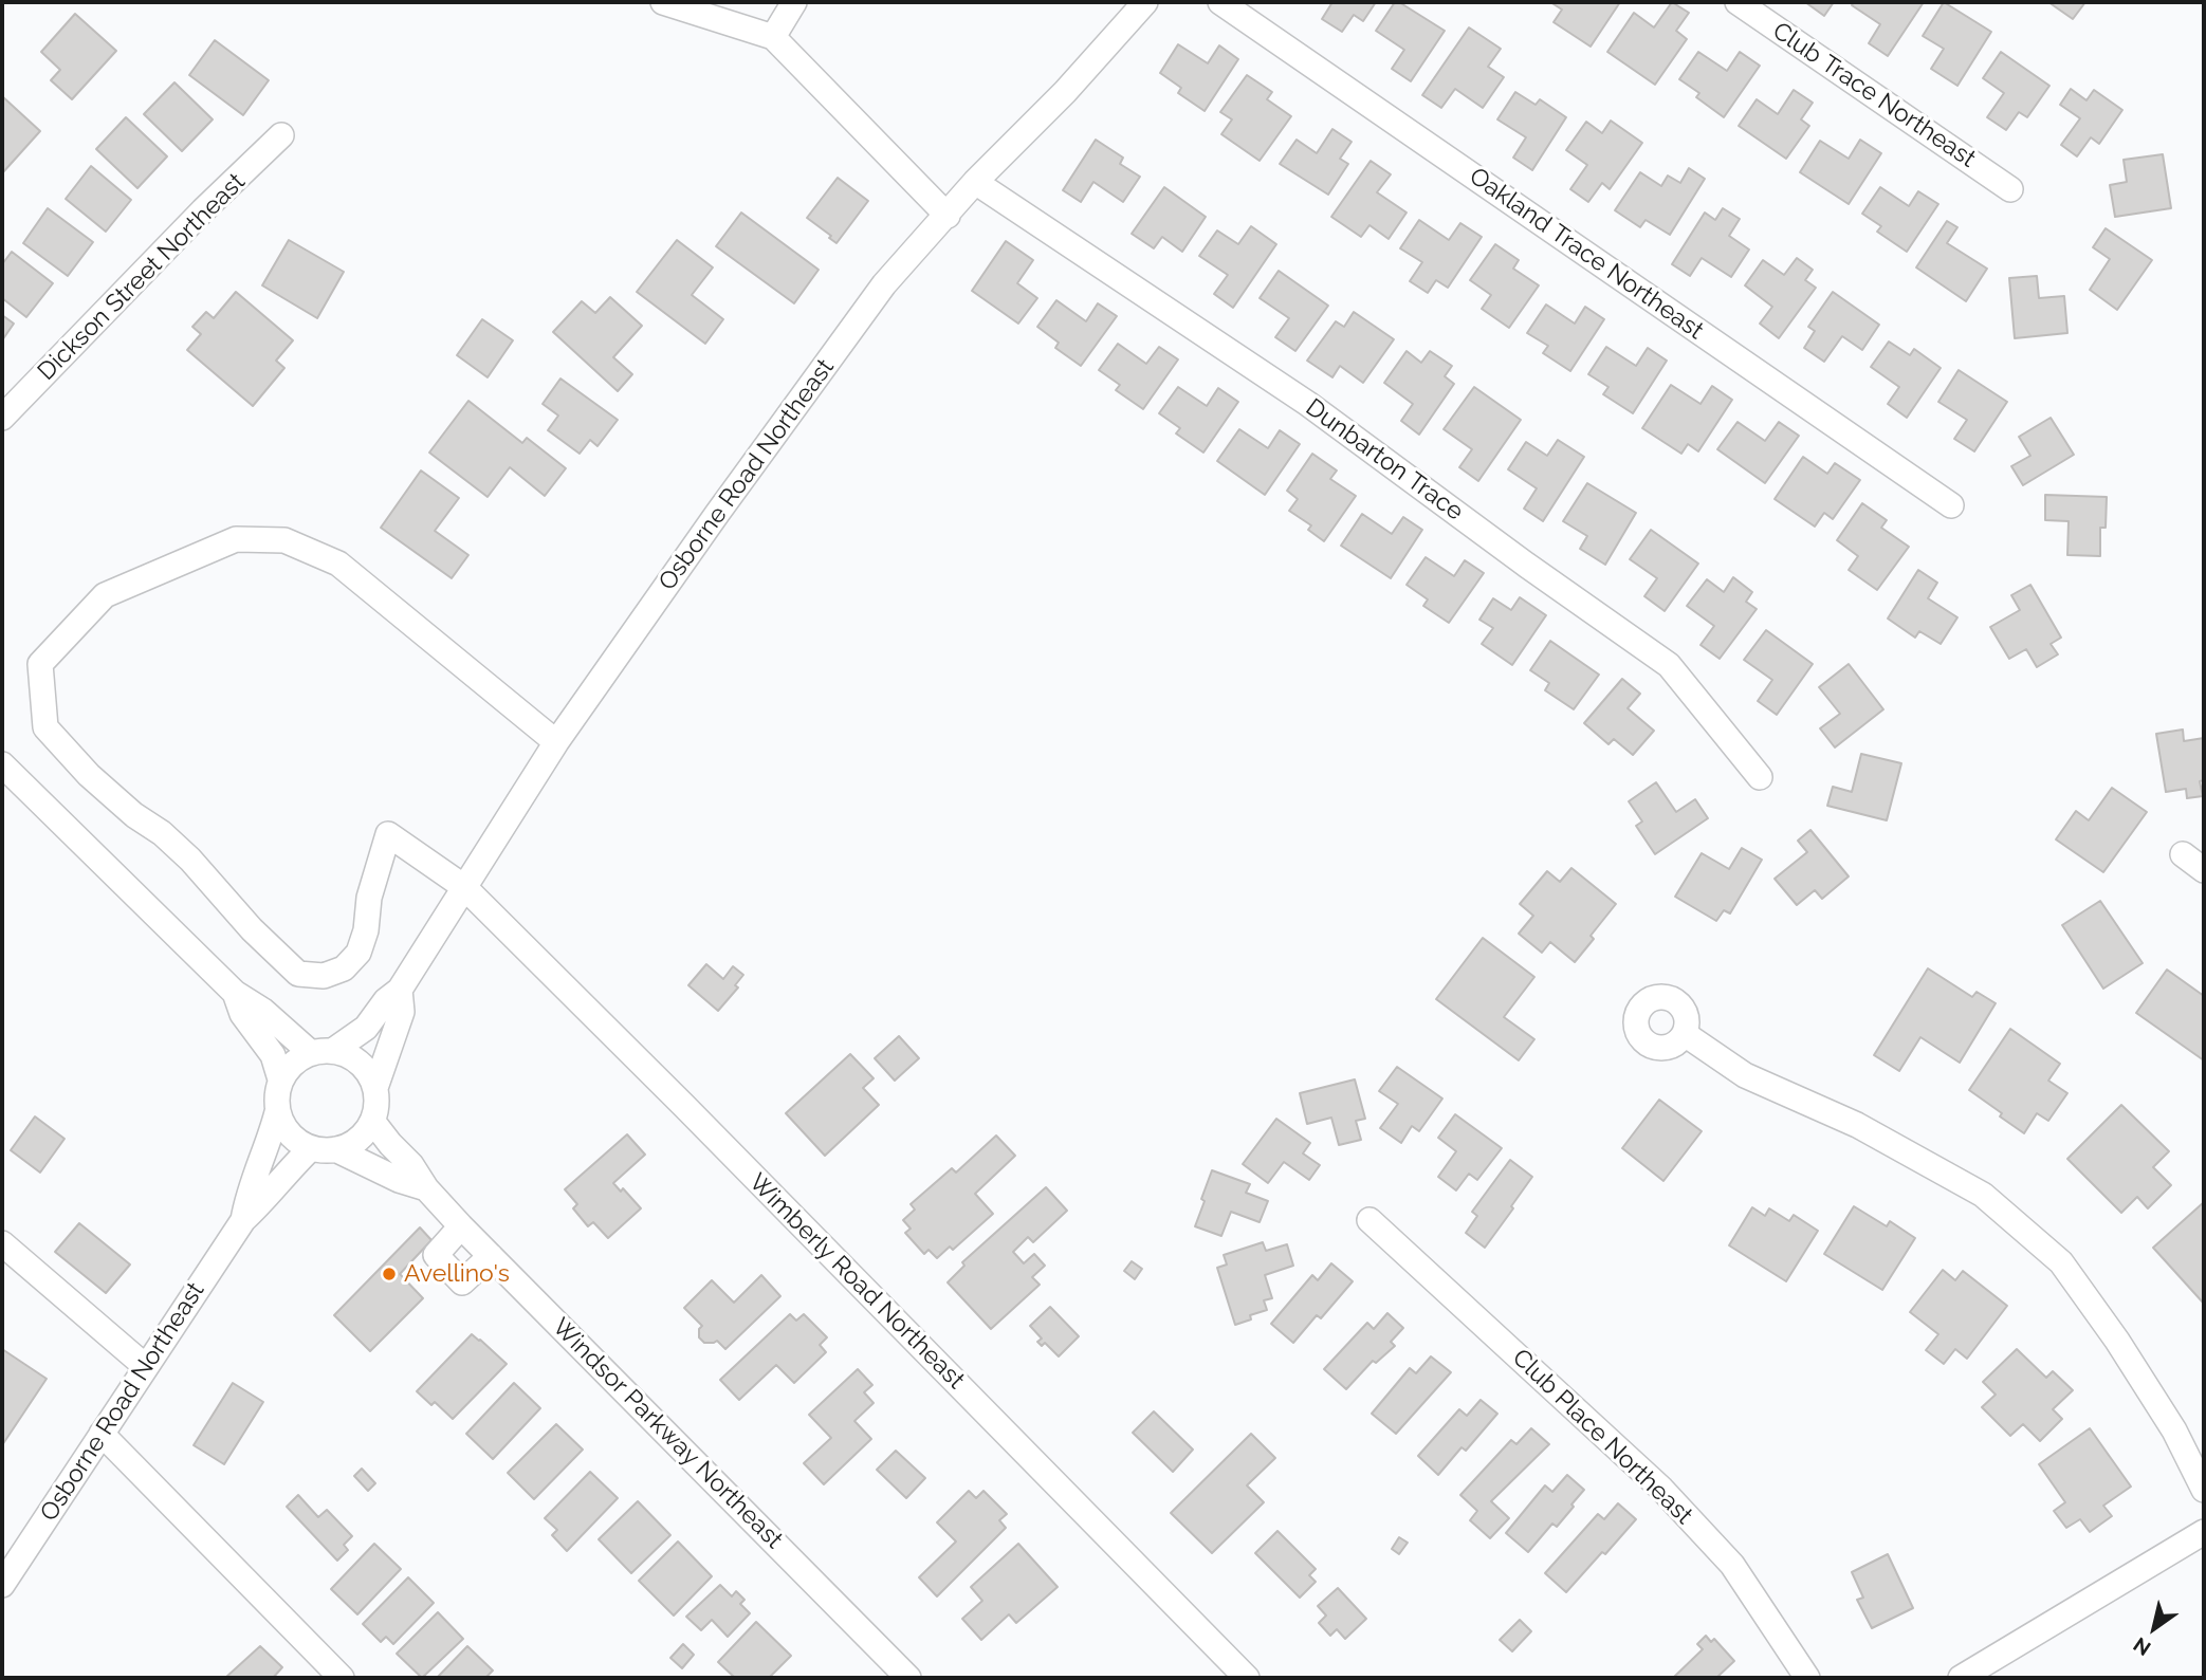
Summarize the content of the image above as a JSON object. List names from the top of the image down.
{
  "streets": {
    "street": [
      "Club Trace Northeast",
      "Oakland Trace Northeast",
      "Dickson Street Northeast",
      "Dunbarton Trace",
      "Osborne Road Northeast",
      "Wimberly Road Northeast",
      "Windsor Parkway Northeast",
      "Club Place Northeast"
    ]
  },
  "crossings": [
    ["Dunbarton Trace", "Osborne Road Northeast"],
    ["Osborne Road Northeast", "Wimberly Road Northeast"],
    ["Osborne Road Northeast", "Windsor Parkway Northeast"]
  ],
  "places": ["Avellino's"],
  "north": "bottom left"
}
